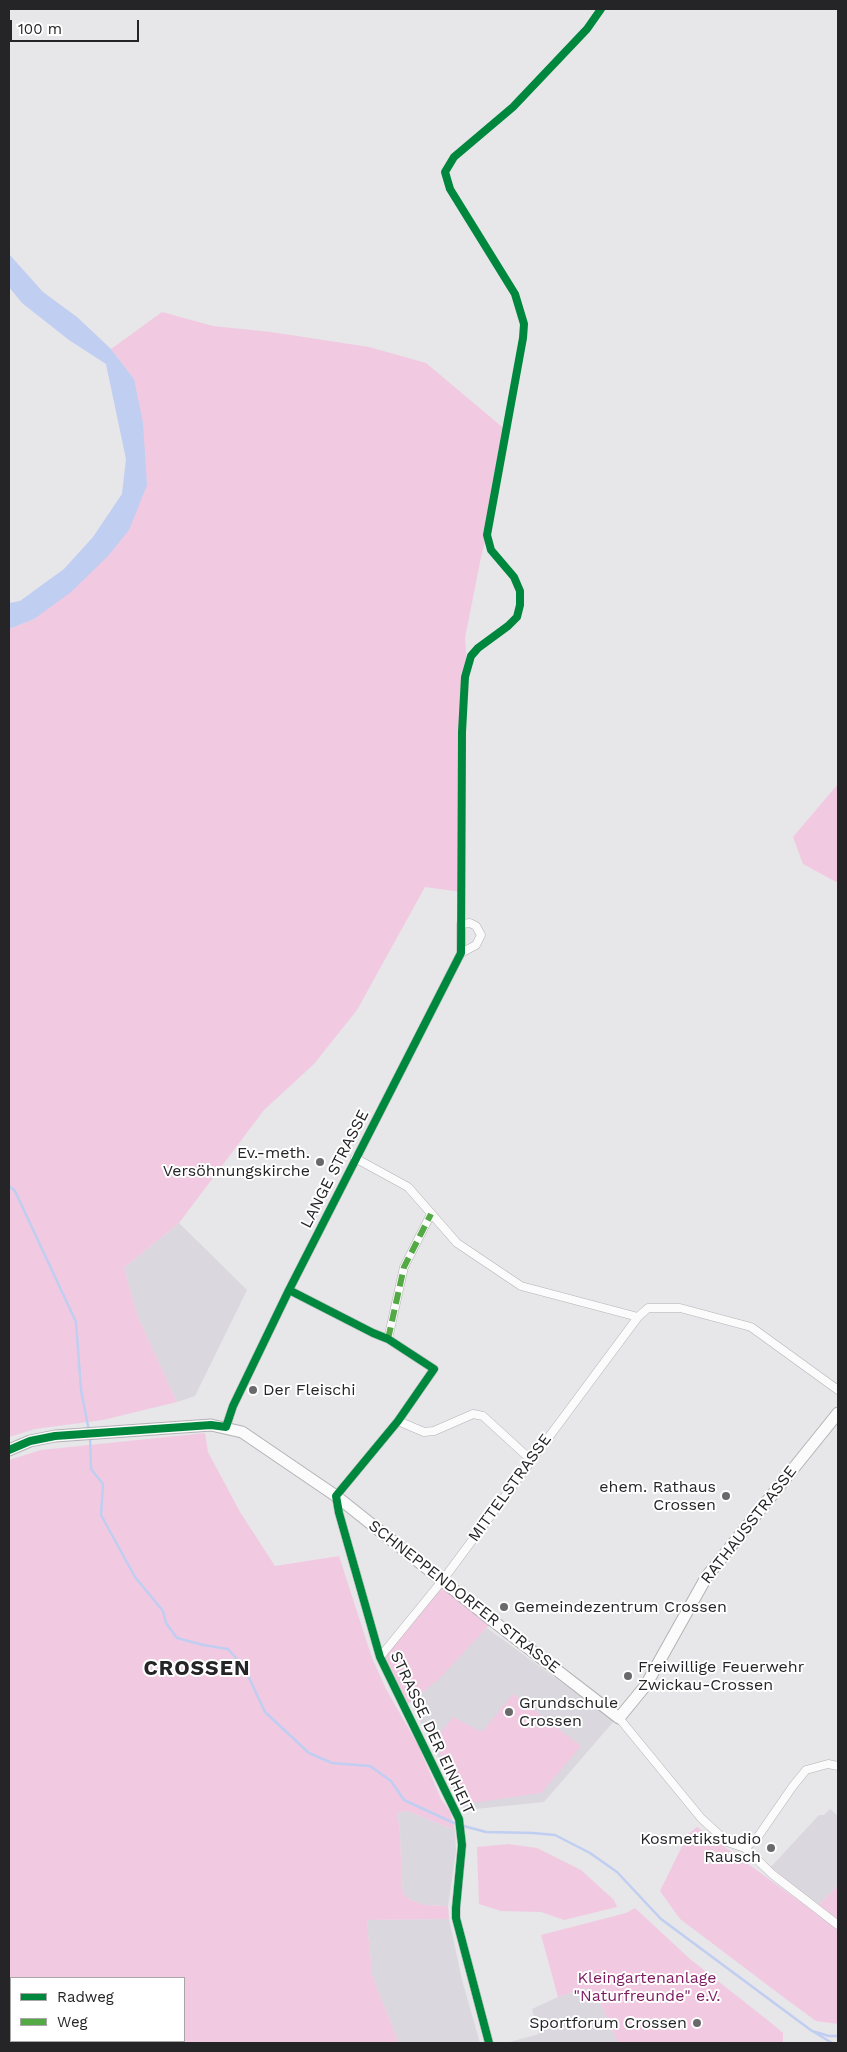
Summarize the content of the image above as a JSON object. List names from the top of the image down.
{
  "streets": {
    "street": [
      "LANGE STRASSE",
      "MITTELSTRASSE",
      "RATHAUSSTRASSE",
      "SCHNEPPENDORFER STRASSE",
      "STRASSE DER EINHEIT"
    ]
  },
  "crossings": [
    ["LANGE STRASSE", "SCHNEPPENDORFER STRASSE"],
    ["MITTELSTRASSE", "SCHNEPPENDORFER STRASSE"],
    ["MITTELSTRASSE", "STRASSE DER EINHEIT"],
    ["RATHAUSSTRASSE", "SCHNEPPENDORFER STRASSE"],
    ["SCHNEPPENDORFER STRASSE", "STRASSE DER EINHEIT"]
  ],
  "districts": ["CROSSEN"],
  "parks": ["Kleingartenanlage \"Naturfreunde\" e.V."],
  "places": [
    "Ev.-meth. Versöhnungskirche",
    "Der Fleischi",
    "ehem. Rathaus Crossen",
    "Gemeindezentrum Crossen",
    "Freiwillige Feuerwehr Zwickau-Crossen",
    "Grundschule Crossen",
    "Kosmetikstudio Rausch",
    "Sportforum Crossen"
  ],
  "legend": ["Radweg", "Weg"],
  "scale_bar": "100 m"
}
